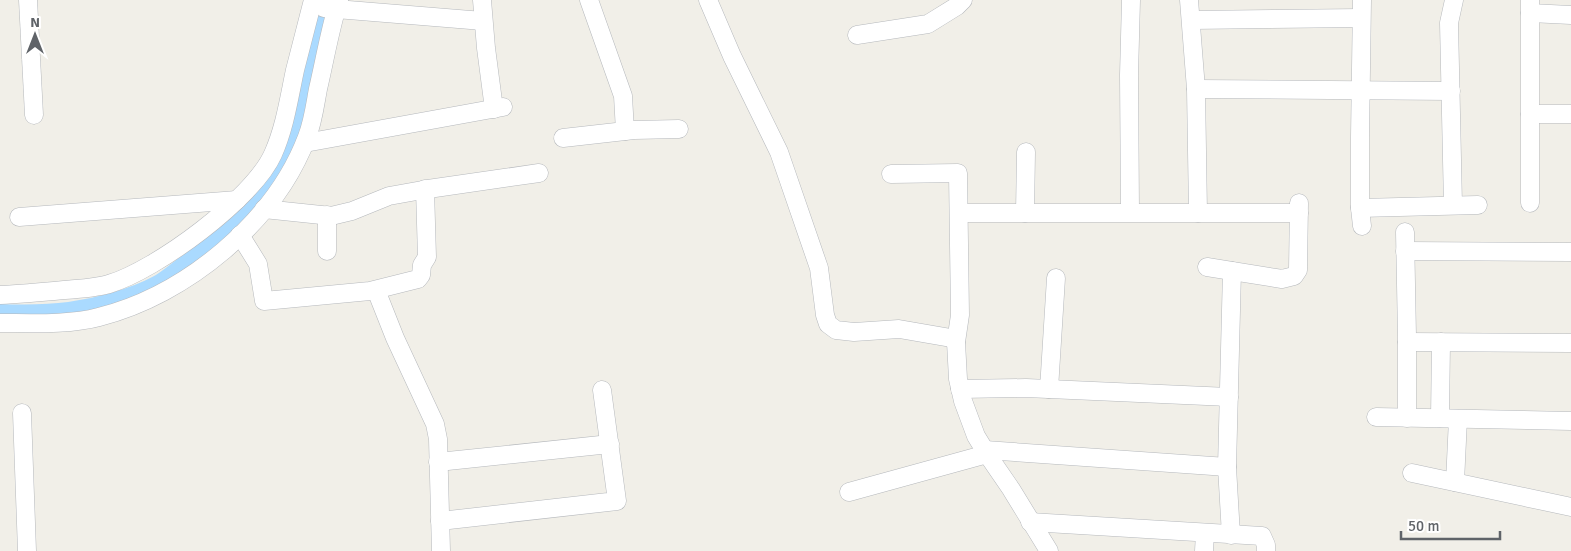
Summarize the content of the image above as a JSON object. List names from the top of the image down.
{
  "scale_bar": "50 m",
  "north": "top"
}
